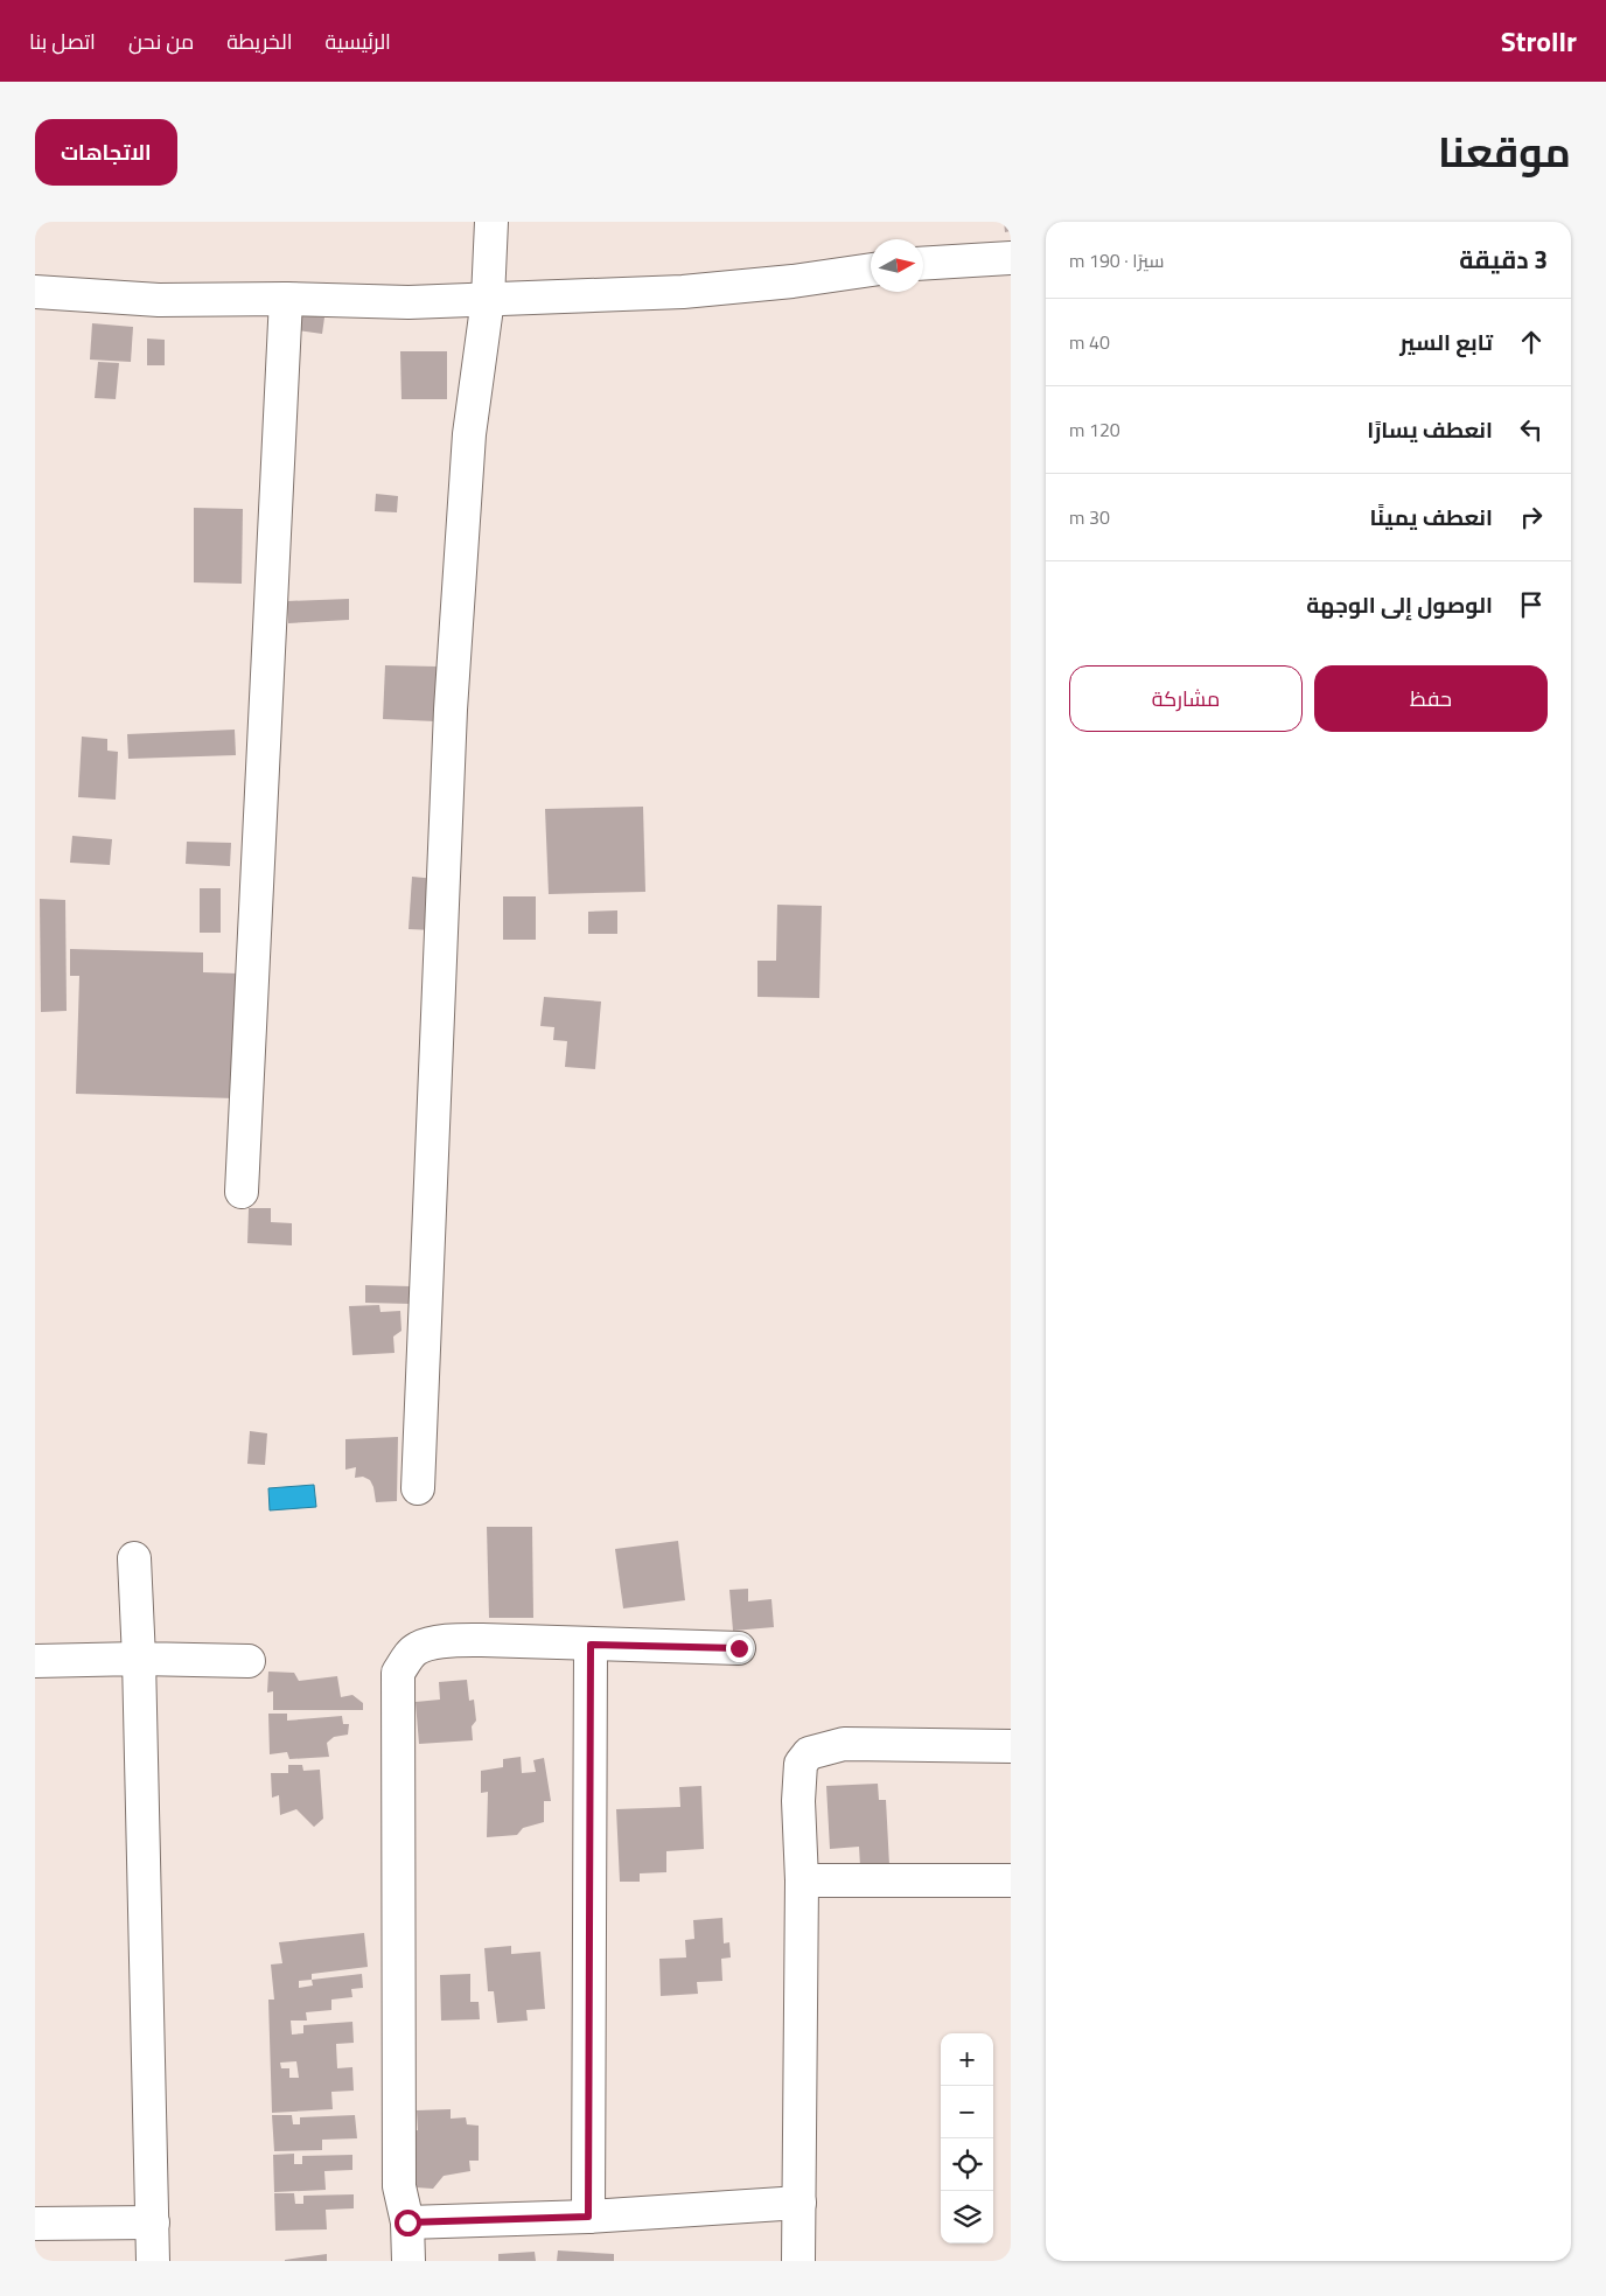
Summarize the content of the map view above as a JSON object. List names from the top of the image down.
{
  "north": "right",
  "page": {
    "header": "Strollr",
    "nav": [
      "الرئيسية",
      "الخريطة",
      "من نحن",
      "اتصل بنا"
    ],
    "title": "موقعنا",
    "buttons": [
      "الاتجاهات",
      ["حفظ", "مشاركة"]
    ],
    "heading": ["3 دقيقة", "سيرًا · 190 m"],
    "list": [
      ["تابع السير", "40 m"],
      ["انعطف يسارًا", "120 m"],
      ["انعطف يمينًا", "30 m"],
      "الوصول إلى الوجهة"
    ],
    "map_buttons": ["+", "−"]
  }
}
